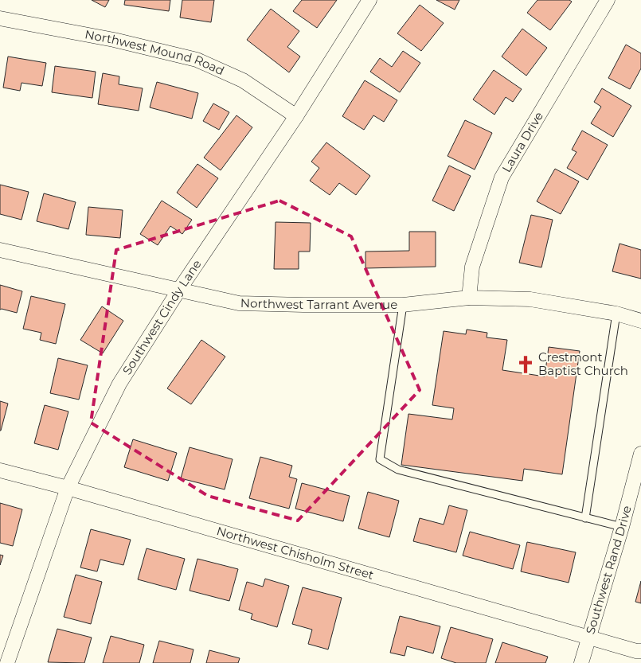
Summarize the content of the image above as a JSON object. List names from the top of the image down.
{
  "streets": {
    "street": [
      "Northwest Mound Road",
      "Laura Drive",
      "Northwest Tarrant Avenue",
      "Southwest Cindy Lane",
      "Northwest Chisholm Street",
      "Southwest Rand Drive"
    ]
  },
  "crossings": [
    ["Northwest Mound Road", "Southwest Cindy Lane"],
    ["Laura Drive", "Northwest Tarrant Avenue"],
    ["Northwest Tarrant Avenue", "Southwest Cindy Lane"],
    ["Southwest Cindy Lane", "Northwest Chisholm Street"],
    ["Northwest Chisholm Street", "Southwest Rand Drive"]
  ],
  "places": {
    "church": ["Crestmont Baptist Church"]
  }
}
